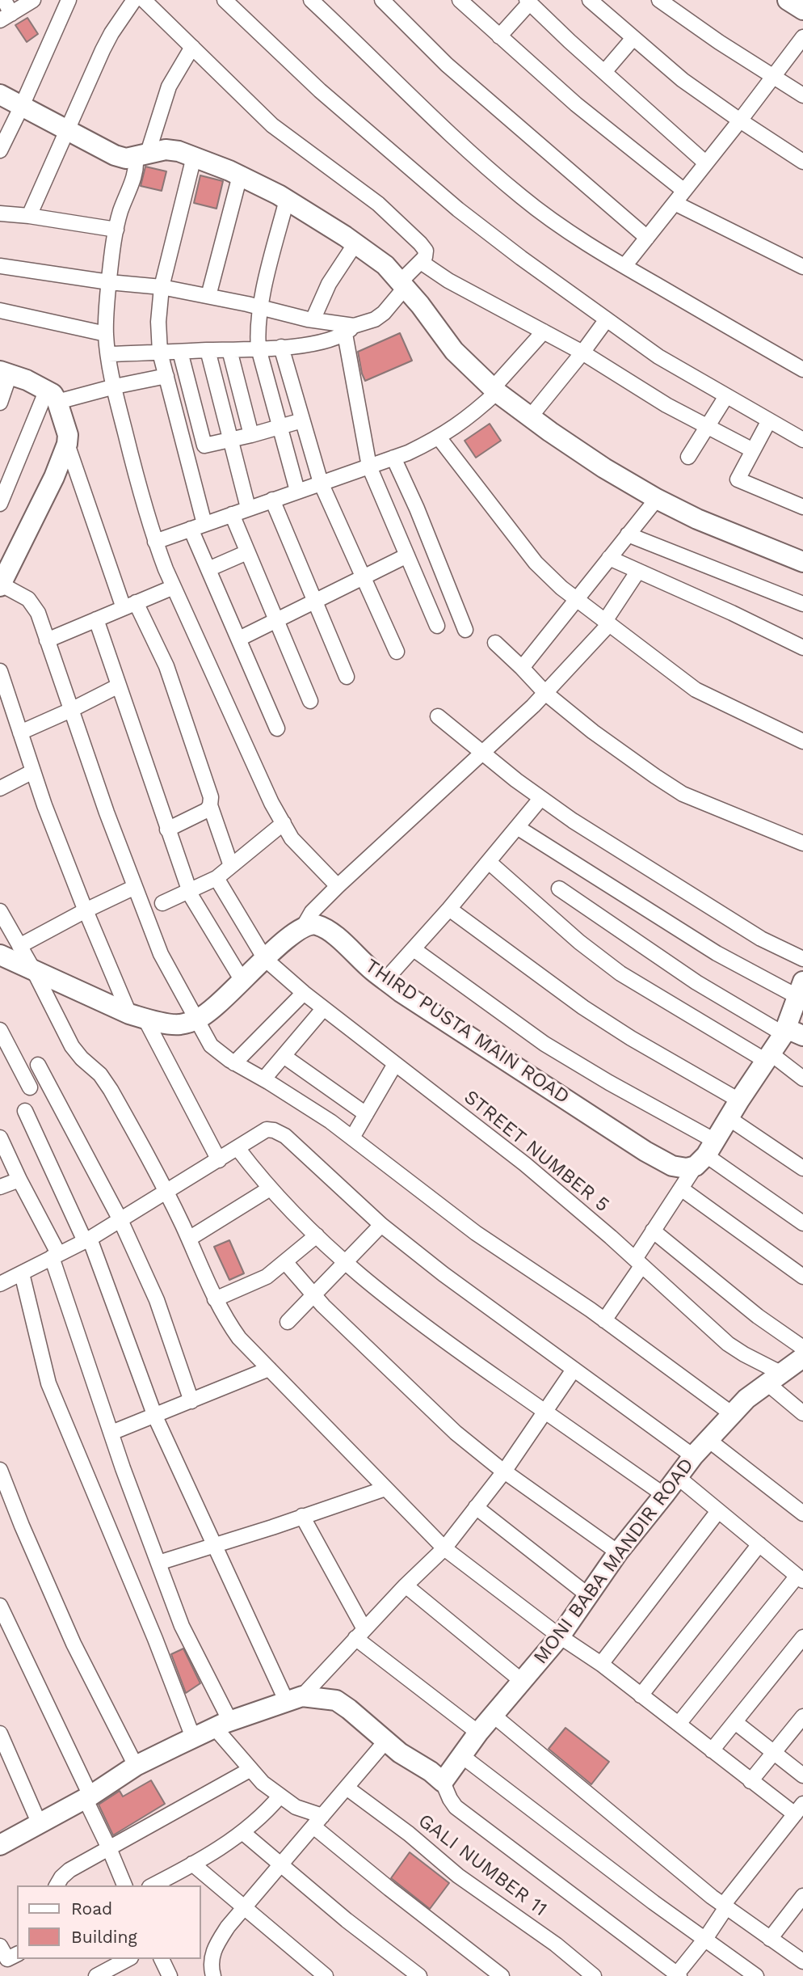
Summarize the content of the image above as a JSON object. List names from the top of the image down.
{
  "streets": {
    "street": [
      "THIRD PUSTA MAIN ROAD",
      "STREET NUMBER 5",
      "MONI BABA MANDIR ROAD",
      "GALI NUMBER 11"
    ]
  },
  "crossings": [
    ["STREET NUMBER 5", "MONI BABA MANDIR ROAD"]
  ],
  "legend": ["Road", "Building"]
}
